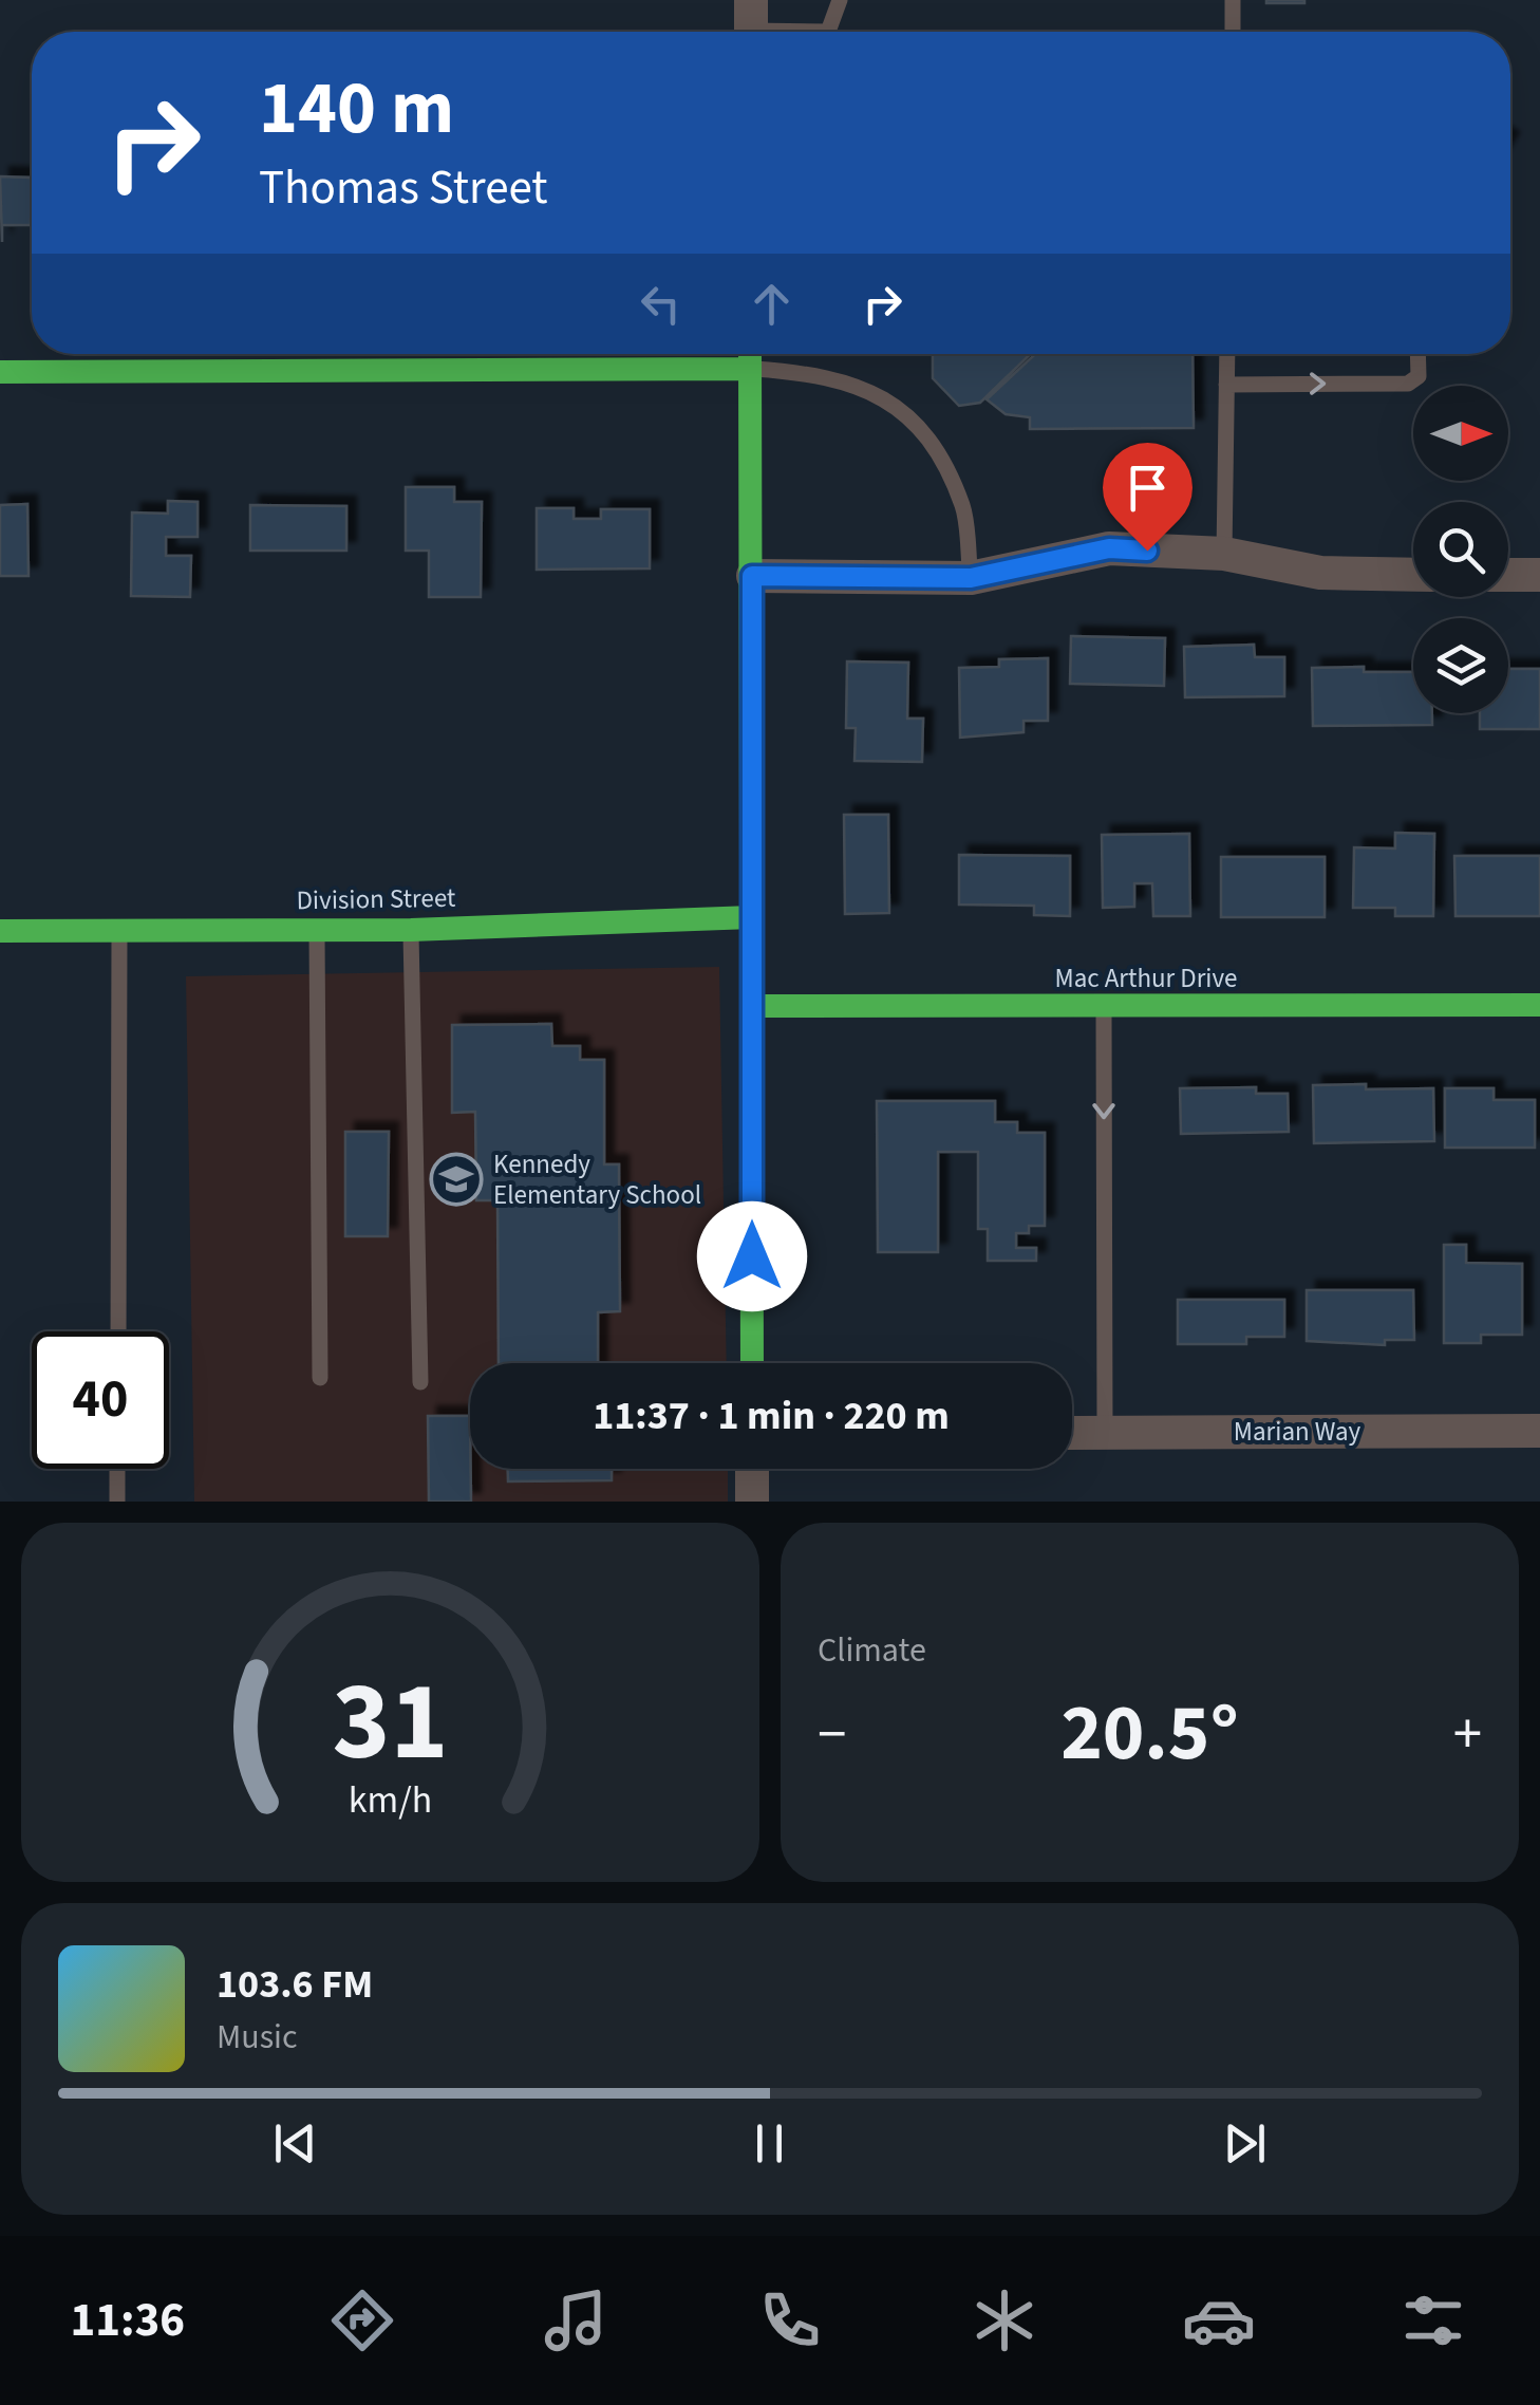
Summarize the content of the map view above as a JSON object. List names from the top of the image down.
{
  "streets": {
    "street": ["Division Street", "Mac Arthur Drive", "Marian Way"]
  },
  "places": {
    "school or university": ["Kennedy Elementary School"]
  },
  "north": "right",
  "page": {
    "turn": ["140 m", "Thomas Street"],
    "limit": "40",
    "trip": "11:37 · 1 min · 220 m",
    "tile": "Climate",
    "heat": ["−", "20.5°", "+"],
    "song": ["103.6 FM", "Music"],
    "tabs": "11:36",
    "gauge": ["31", "km/h"]
  }
}
